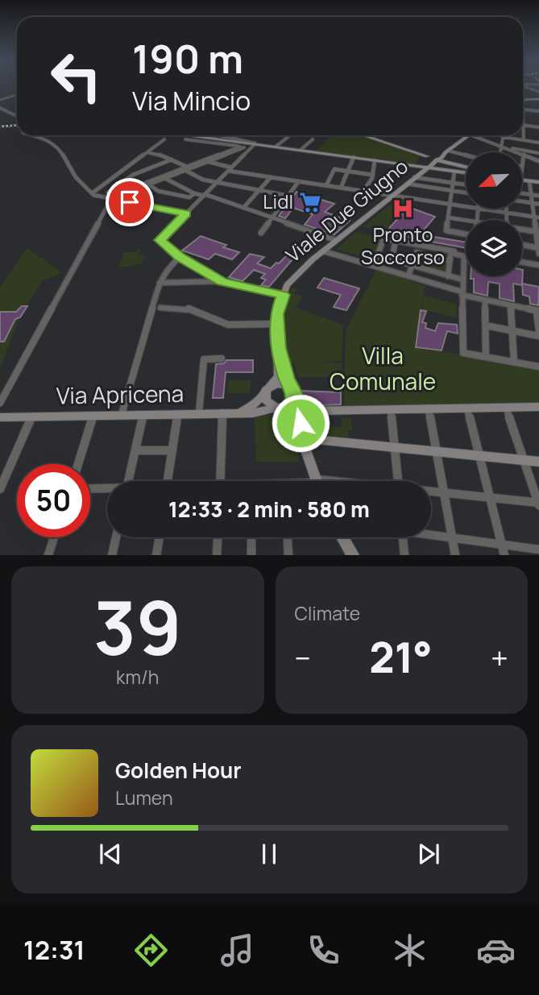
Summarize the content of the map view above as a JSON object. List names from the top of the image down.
{
  "streets": {
    "main road": ["Viale Due Giugno", "Via Apricena"]
  },
  "crossings": [
    ["Viale Due Giugno", "Via Apricena"]
  ],
  "parks": ["Villa Comunale"],
  "places": {
    "supermarket": ["Lidl"],
    "hospital": ["Pronto Soccorso"]
  },
  "north": "bottom left",
  "page": {
    "turn": ["190 m", "Via Mincio"],
    "limit": "50",
    "trip": "12:33 · 2 min · 580 m",
    "tile": [
      ["39", "km/h"],
      "Climate"
    ],
    "heat": ["−", "21°", "+"],
    "song": ["Golden Hour", "Lumen"],
    "tabs": "12:31"
  }
}
